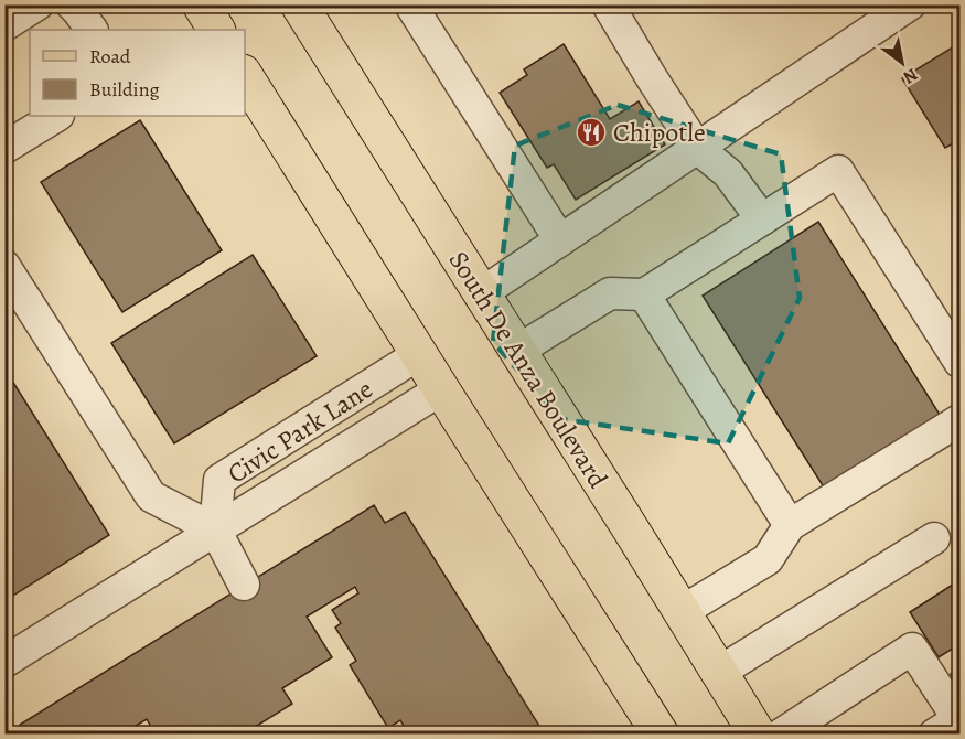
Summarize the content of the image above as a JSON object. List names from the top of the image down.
{
  "streets": {
    "main road": ["South De Anza Boulevard"],
    "lane": ["Civic Park Lane"]
  },
  "places": {
    "restaurant": ["Chipotle"]
  },
  "legend": ["Road", "Building"],
  "north": "bottom right"
}
